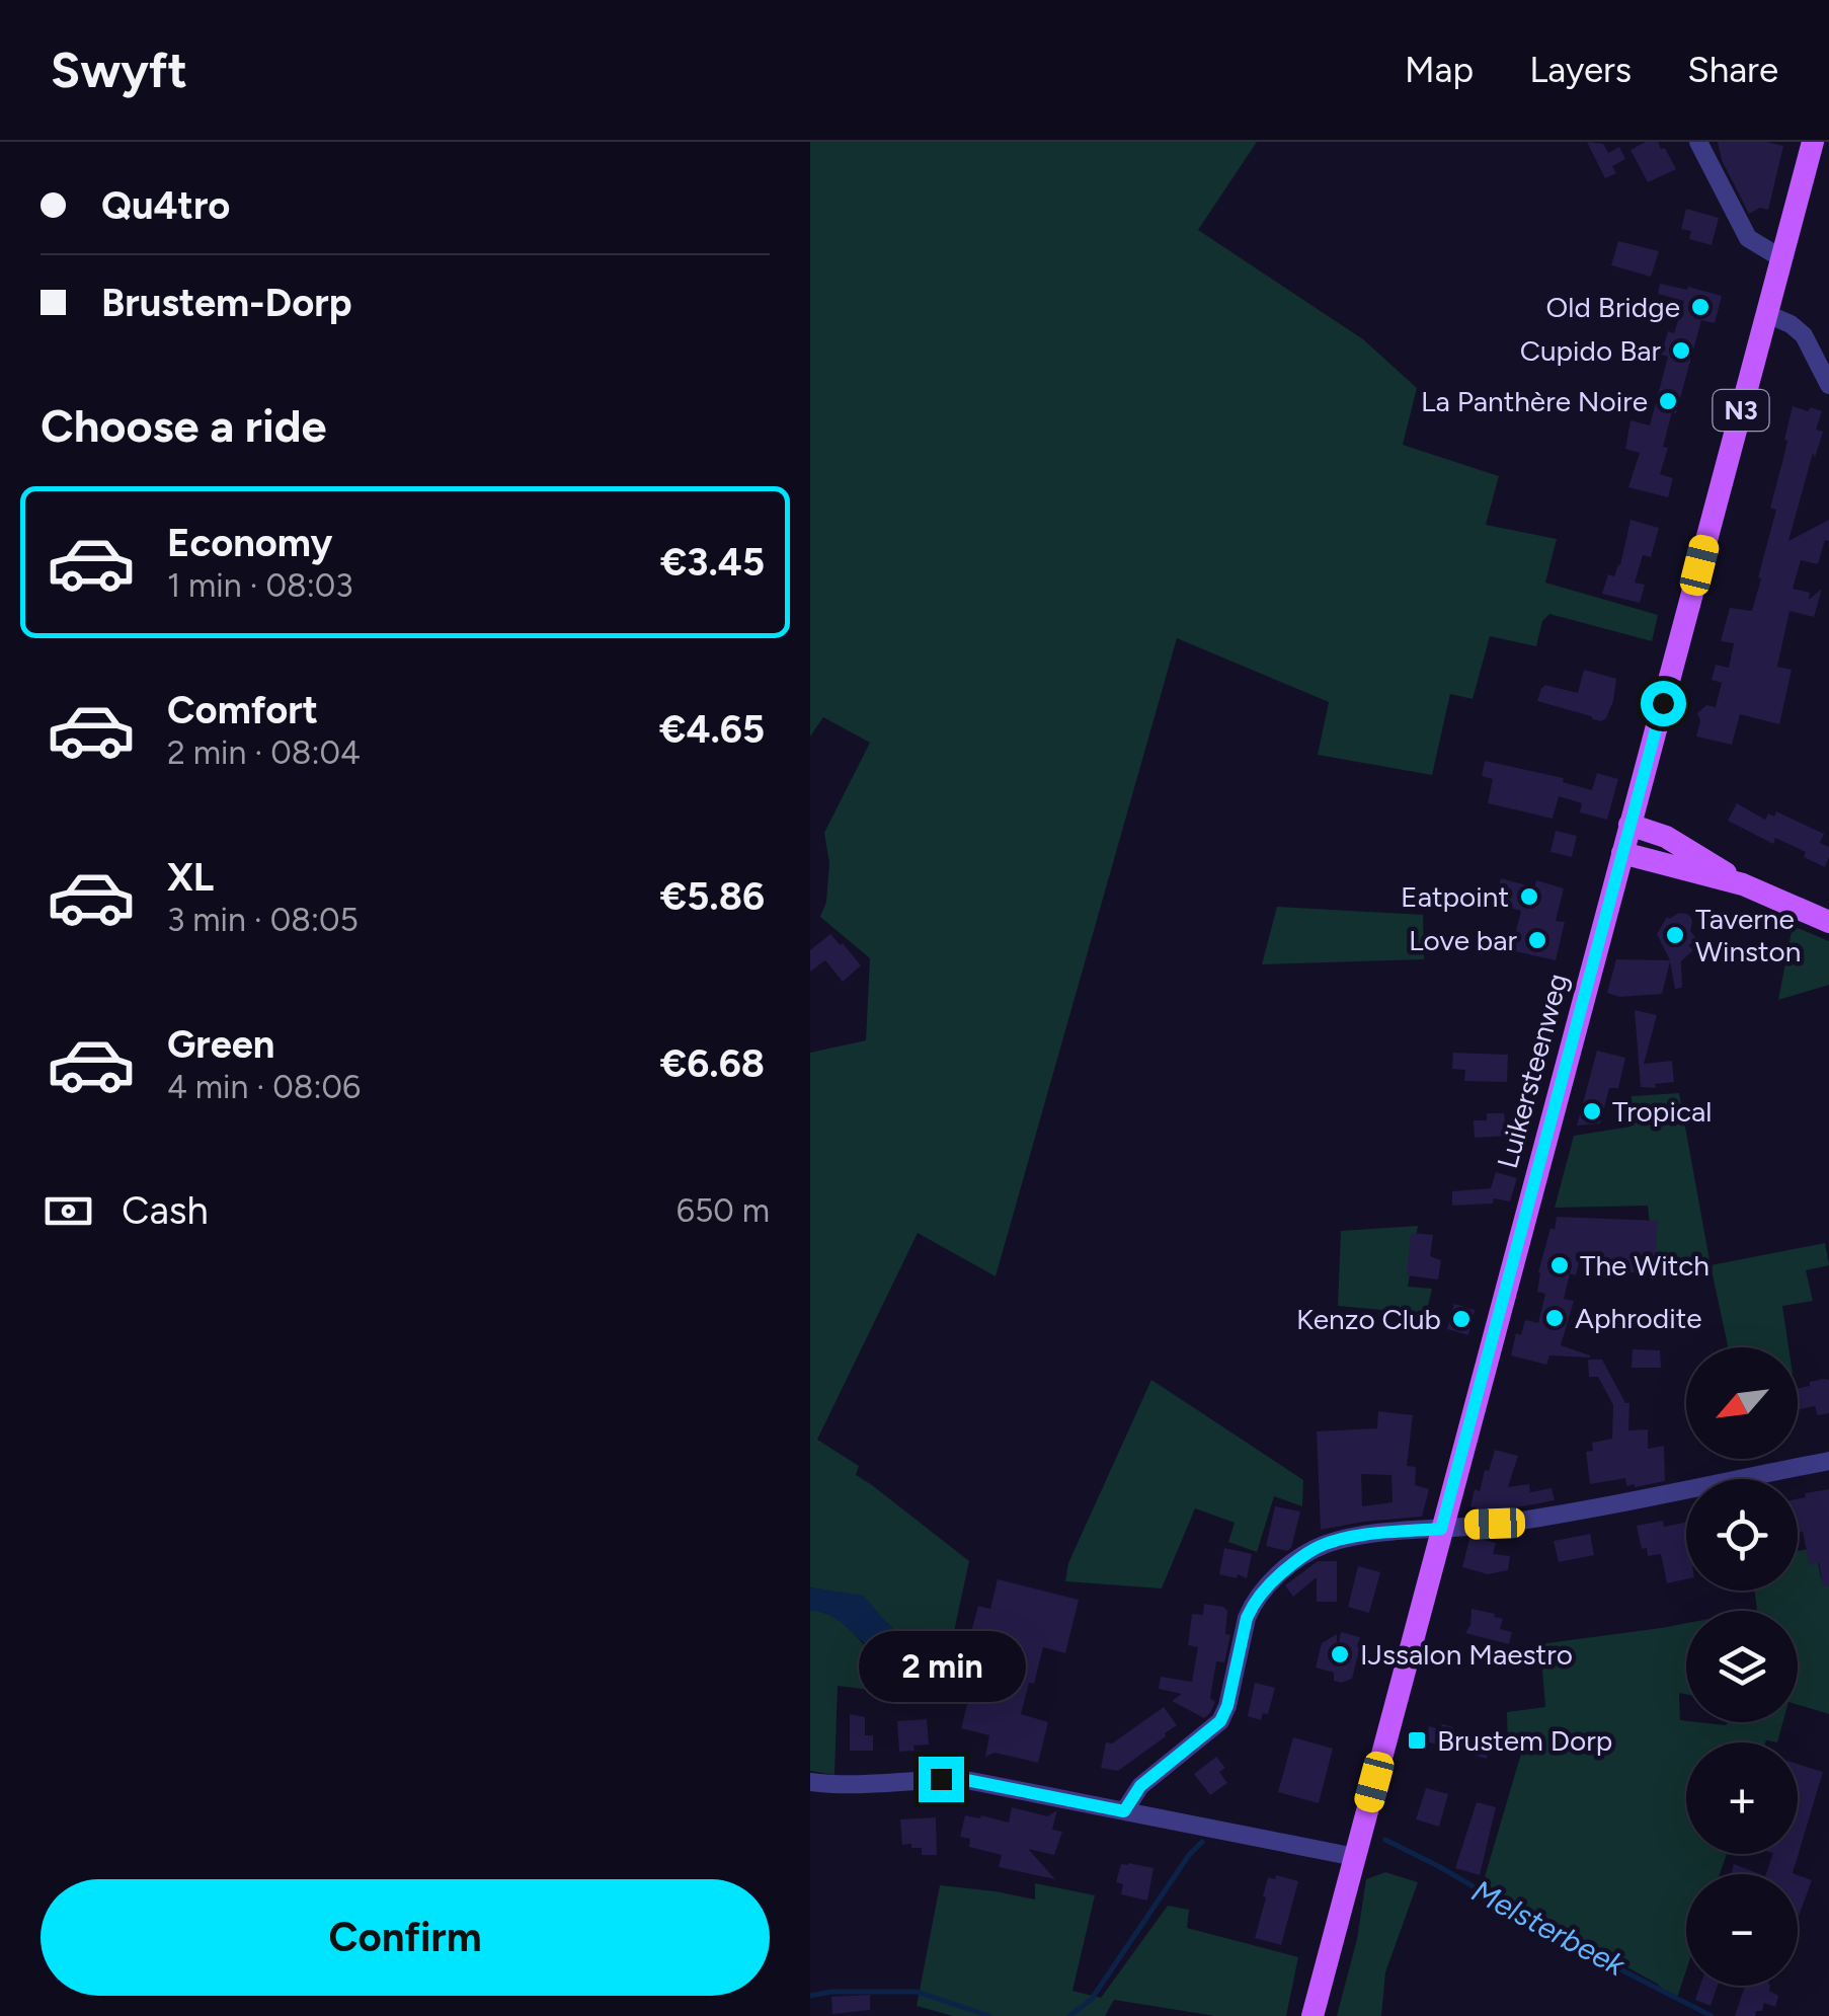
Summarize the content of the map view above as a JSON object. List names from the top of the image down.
{
  "streets": {
    "main road": ["N3", "Luikersteenweg"]
  },
  "water": ["Melsterbeek"],
  "places": {
    "other": [
      "Old Bridge",
      "Cupido Bar",
      "La Panthère Noire",
      "Eatpoint",
      "Taverne Winston",
      "Love bar",
      "Tropical",
      "The Witch",
      "Aphrodite",
      "Kenzo Club",
      "IJssalon Maestro"
    ],
    "transit": ["Brustem Dorp"]
  },
  "north": "bottom left",
  "page": {
    "header": "Swyft",
    "nav": ["Map", "Layers", "Share"],
    "banner": ["Qu4tro", "Brustem-Dorp"],
    "heading": "Choose a ride",
    "list": [
      {
        "name": "Economy",
        "note": "1 min · 08:03",
        "value": "€3.45"
      },
      {
        "name": "Comfort",
        "note": "2 min · 08:04",
        "value": "€4.65"
      },
      {
        "name": "XL",
        "note": "3 min · 08:05",
        "value": "€5.86"
      },
      {
        "name": "Green",
        "note": "4 min · 08:06",
        "value": "€6.68"
      }
    ],
    "pay": ["Cash", "650 m"],
    "map_buttons": ["+", "−"],
    "bubble": "2 min",
    "buttons": "Confirm"
  }
}
